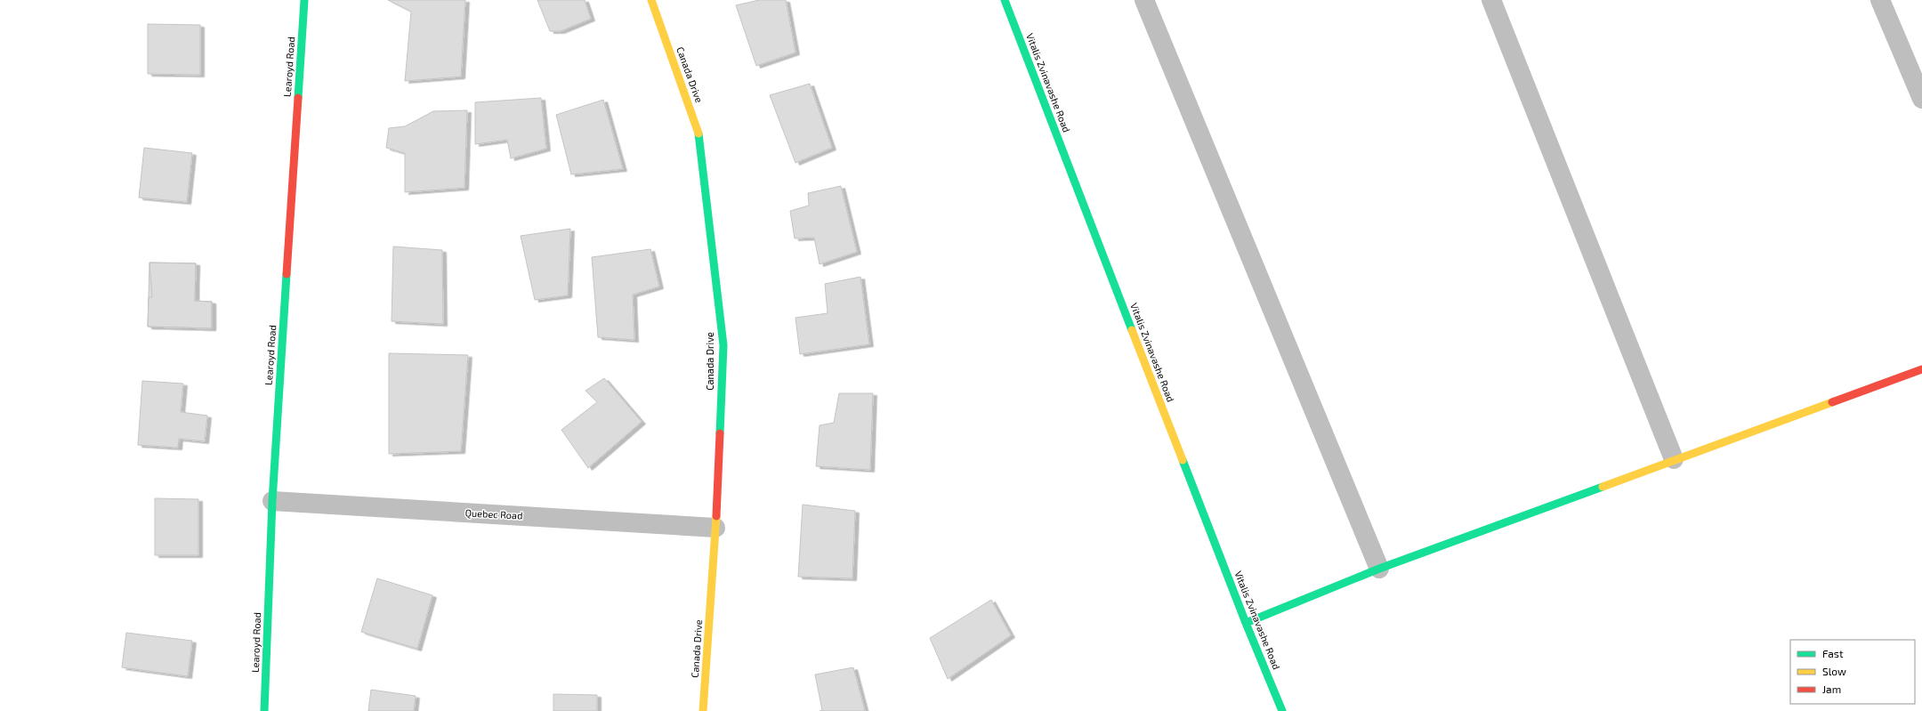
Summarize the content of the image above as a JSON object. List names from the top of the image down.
{
  "streets": {
    "street": [
      "Learoyd Road",
      "Canada Drive",
      "Vitalis Zvinavashe Road",
      "Quebec Road"
    ]
  },
  "crossings": [
    ["Learoyd Road", "Quebec Road"],
    ["Canada Drive", "Quebec Road"]
  ],
  "legend": ["Fast", "Slow", "Jam"]
}
